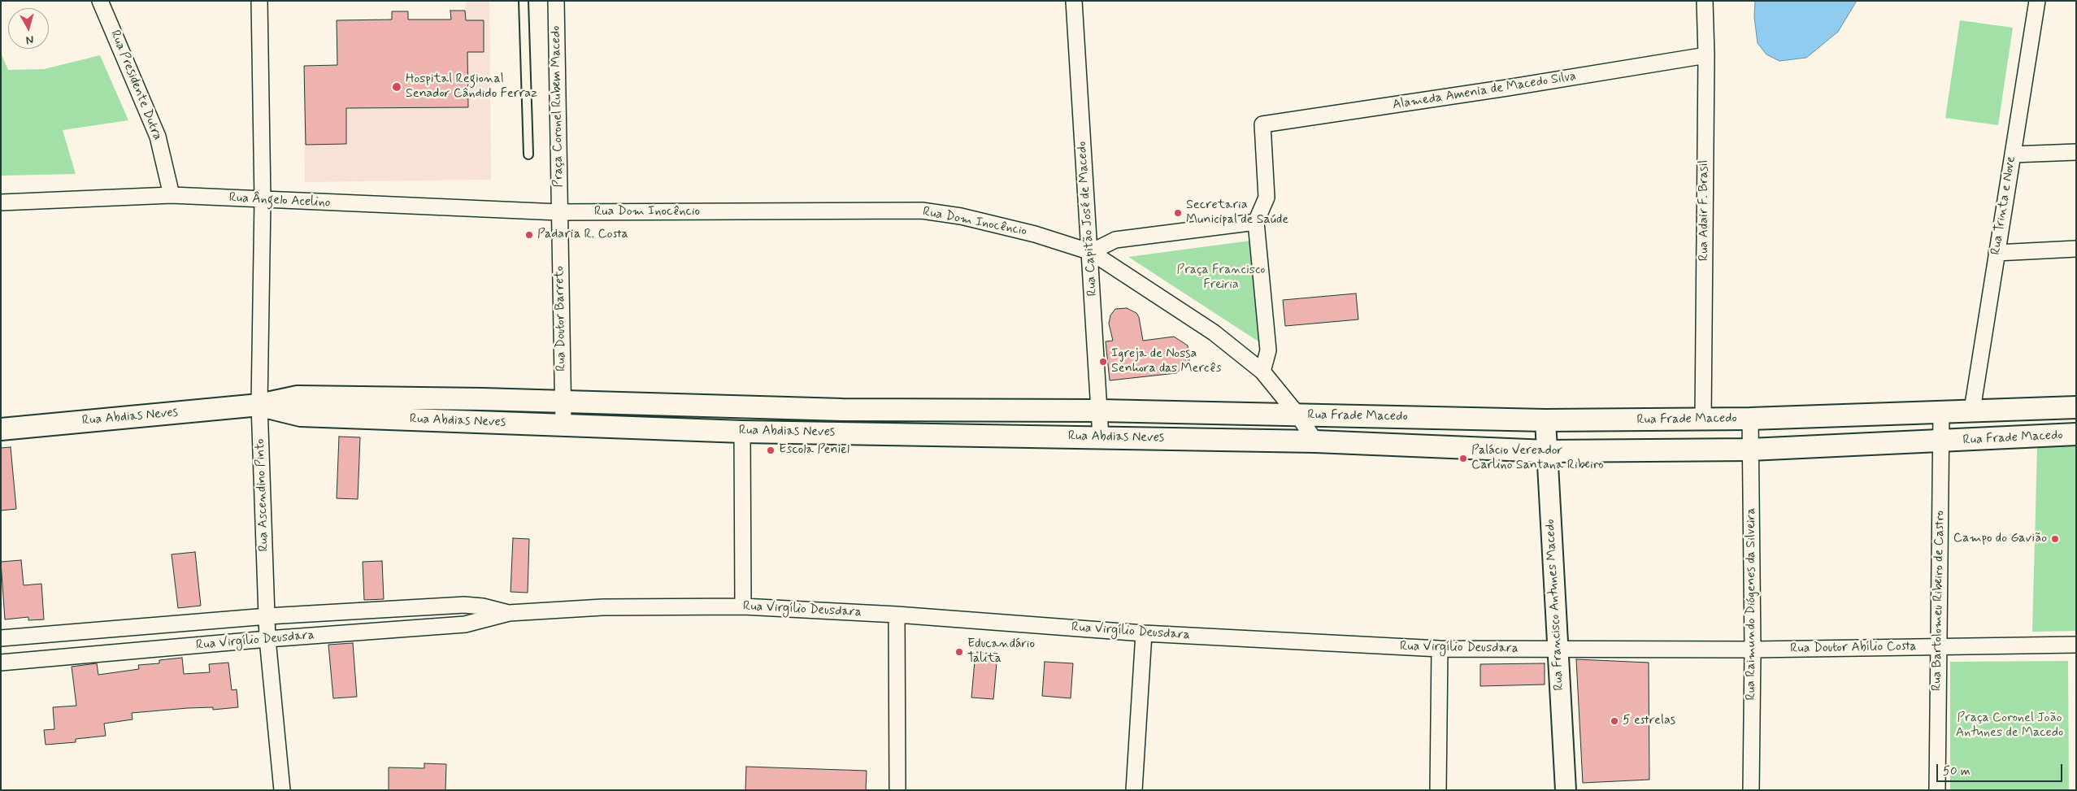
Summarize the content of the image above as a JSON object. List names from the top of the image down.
{
  "streets": {
    "main road": ["Rua Frade Macedo", "Rua Abdias Neves"],
    "street": [
      "Rua Presidente Dutra",
      "Alameda Amenia de Macedo Silva",
      "Praça Coronel Rubem Macedo",
      "Rua Ângelo Acelino",
      "Rua Trinta e Nove",
      "Rua Adair F. Brasil",
      "Rua Dom Inocêncio",
      "Rua Capitão José de Macedo",
      "Rua Doutor Barreto",
      "Rua Ascendino Pinto",
      "Rua Bartolomeu Ribeiro de Castro",
      "Rua Raimundo Diógenes da Silveira",
      "Rua Francisco Antunes Macedo",
      "Rua Virgílio Deusdara",
      "Rua Doutor Abílio Costa"
    ]
  },
  "crossings": [
    ["Rua Presidente Dutra", "Rua Ângelo Acelino"],
    ["Alameda Amenia de Macedo Silva", "Rua Adair F. Brasil"],
    ["Praça Coronel Rubem Macedo", "Rua Ângelo Acelino"],
    ["Praça Coronel Rubem Macedo", "Rua Dom Inocêncio"],
    ["Praça Coronel Rubem Macedo", "Rua Doutor Barreto"],
    ["Rua Ângelo Acelino", "Rua Dom Inocêncio"],
    ["Rua Ângelo Acelino", "Rua Doutor Barreto"],
    ["Rua Ângelo Acelino", "Rua Ascendino Pinto"],
    ["Rua Trinta e Nove", "Rua Frade Macedo"],
    ["Rua Adair F. Brasil", "Rua Frade Macedo"],
    ["Rua Dom Inocêncio", "Rua Capitão José de Macedo"],
    ["Rua Dom Inocêncio", "Rua Doutor Barreto"],
    ["Rua Dom Inocêncio", "Rua Frade Macedo"],
    ["Rua Dom Inocêncio", "Rua Abdias Neves"],
    ["Rua Capitão José de Macedo", "Rua Abdias Neves"],
    ["Rua Doutor Barreto", "Rua Abdias Neves"],
    ["Rua Frade Macedo", "Rua Abdias Neves"],
    ["Rua Frade Macedo", "Rua Bartolomeu Ribeiro de Castro"],
    ["Rua Frade Macedo", "Rua Raimundo Diógenes da Silveira"],
    ["Rua Frade Macedo", "Rua Francisco Antunes Macedo"],
    ["Rua Abdias Neves", "Rua Ascendino Pinto"],
    ["Rua Ascendino Pinto", "Rua Virgílio Deusdara"],
    ["Rua Bartolomeu Ribeiro de Castro", "Rua Doutor Abílio Costa"],
    ["Rua Raimundo Diógenes da Silveira", "Rua Virgílio Deusdara"],
    ["Rua Raimundo Diógenes da Silveira", "Rua Doutor Abílio Costa"],
    ["Rua Francisco Antunes Macedo", "Rua Virgílio Deusdara"],
    ["Rua Virgílio Deusdara", "Rua Doutor Abílio Costa"]
  ],
  "parks": ["Praça Francisco Freiria", "Praça Coronel João Antunes de Macedo"],
  "places": [
    "Hospital Regional Senador Cândido Ferraz",
    "Secretaria Municipal de Saúde",
    "Padaria R. Costa",
    "Igreja de Nossa Senhora das Mercês",
    "Escola Peniel",
    "Palácio Vereador Carlino Santana Ribeiro",
    "Campo do Gavião",
    "Educandário Talita",
    "5 estrelas"
  ],
  "scale_bar": "50 m",
  "north": "bottom"
}
